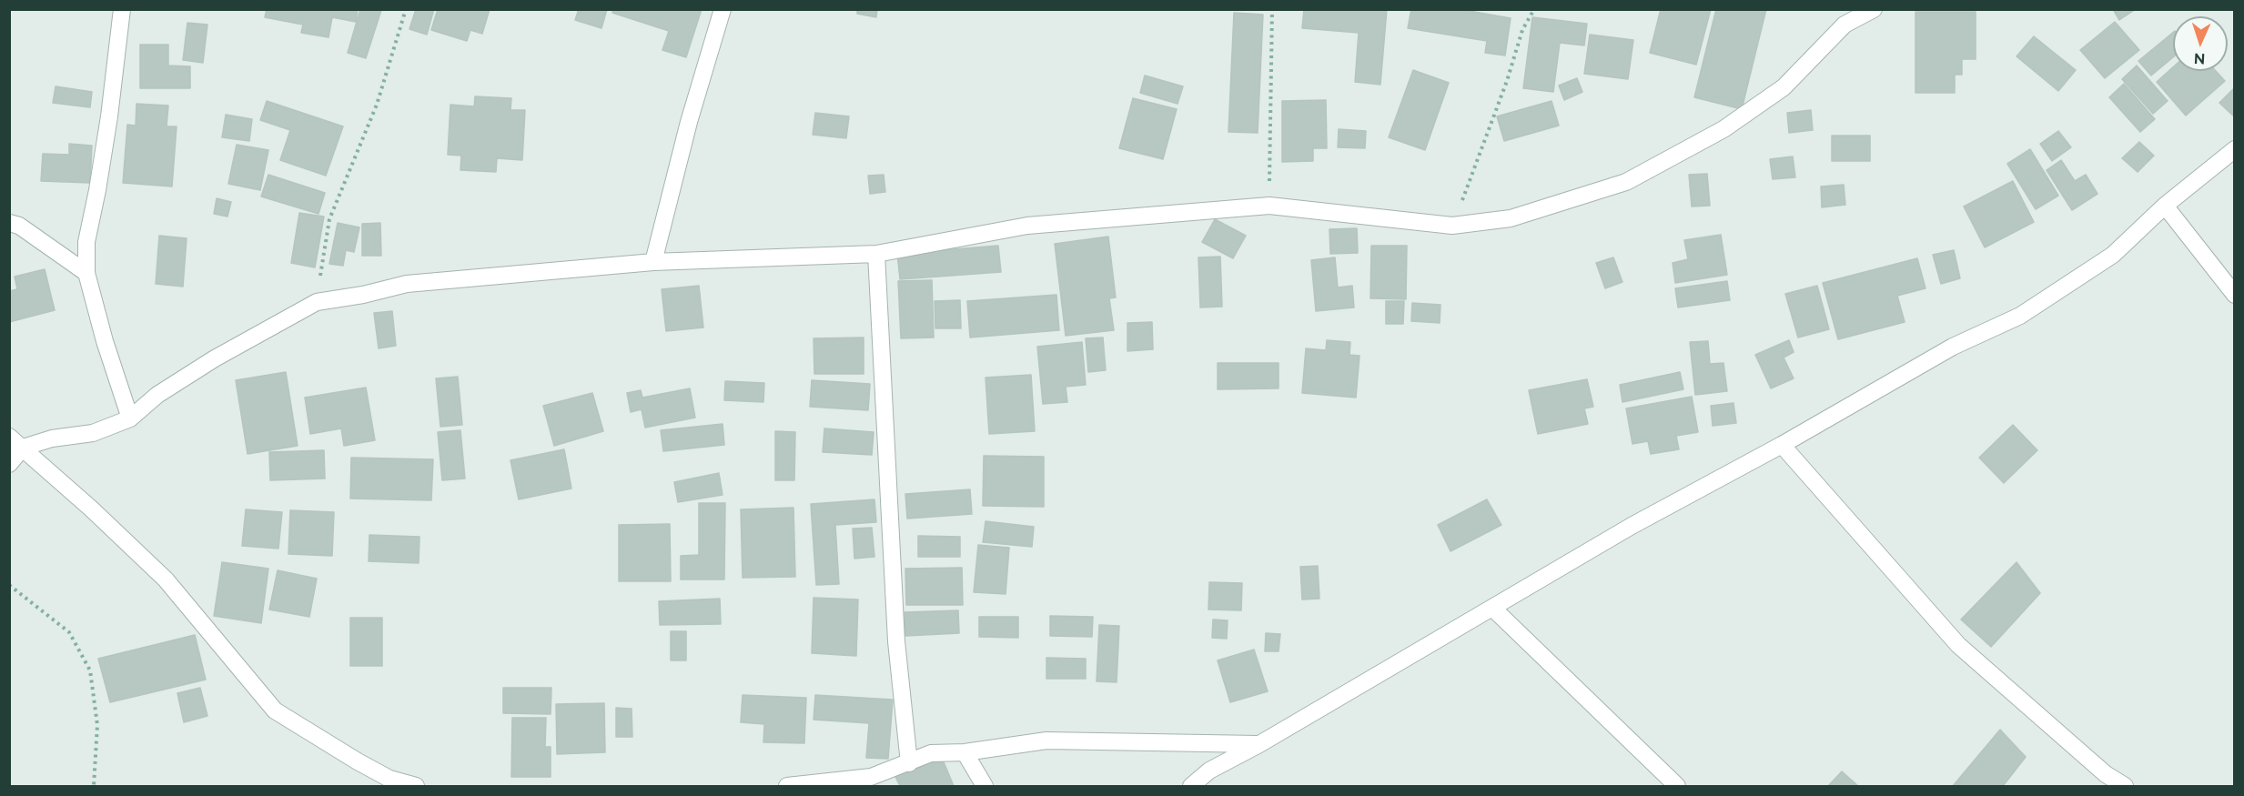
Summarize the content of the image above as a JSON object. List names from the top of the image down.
{
  "north": "bottom"
}
